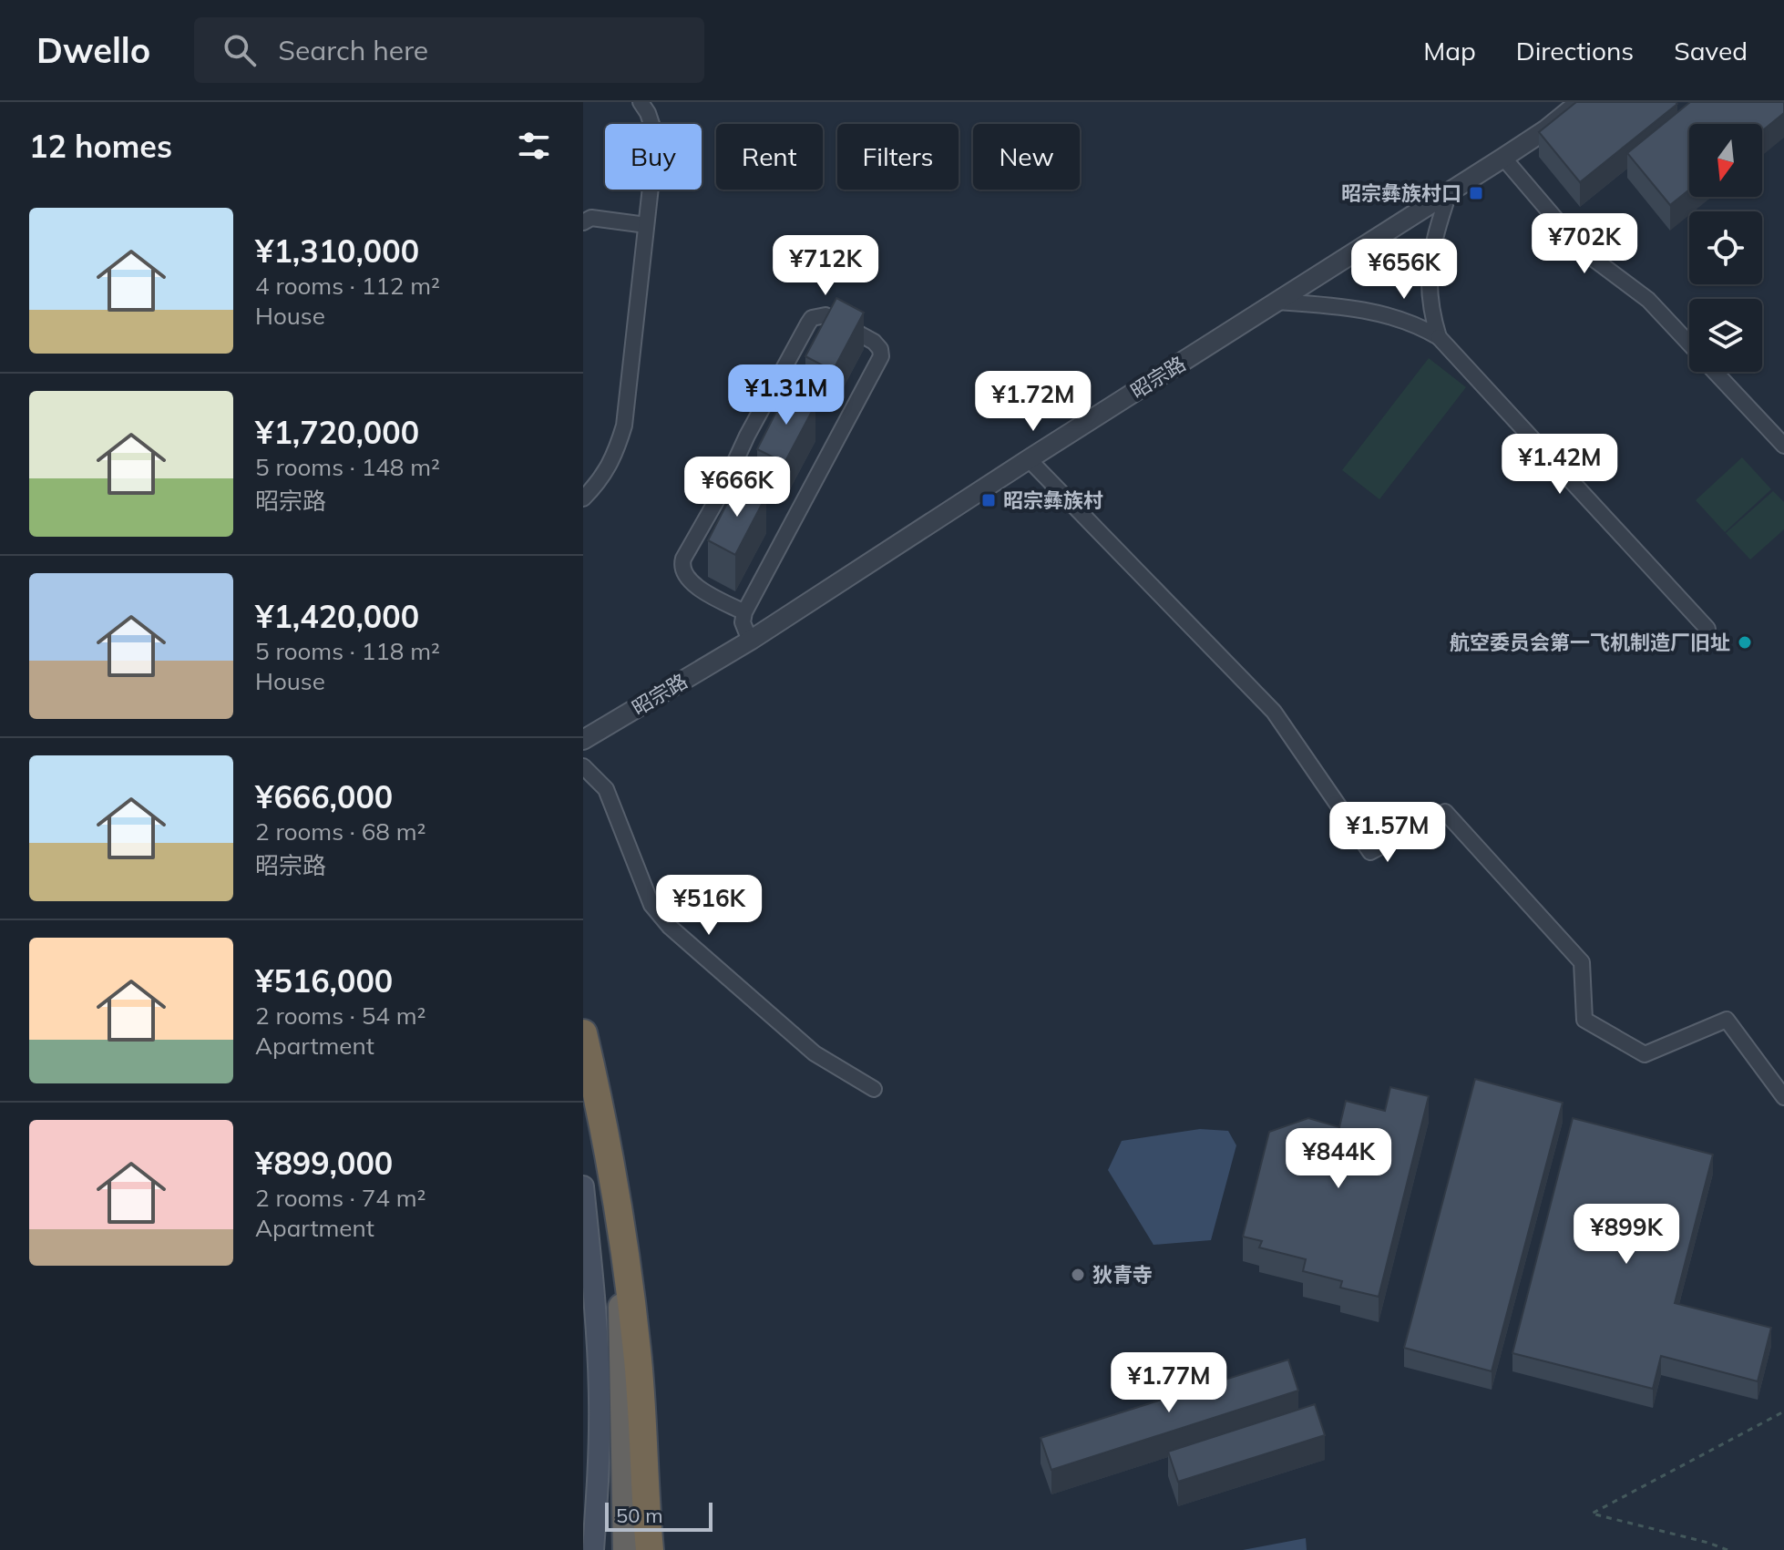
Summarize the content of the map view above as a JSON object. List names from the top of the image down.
{
  "streets": {
    "street": ["昭宗路"]
  },
  "places": {
    "transit": ["昭宗彝族村口", "昭宗彝族村"],
    "other": ["航空委员会第一飞机制造厂旧址", "狄青寺"]
  },
  "scale_bar": "50 m",
  "north": "bottom",
  "page": {
    "header": "Dwello",
    "search": "Search here",
    "nav": ["Map", "Directions", "Saved"],
    "heading": "12 homes",
    "chip": [
      "Buy",
      "Rent",
      "Filters",
      "New"
    ],
    "list": [
      {
        "name": "¥1,310,000",
        "note": "4 rooms · 112 m² · House"
      },
      {
        "name": "¥1,720,000",
        "note": "5 rooms · 148 m² · 昭宗路"
      },
      {
        "name": "¥1,420,000",
        "note": "5 rooms · 118 m² · House"
      },
      {
        "name": "¥666,000",
        "note": "2 rooms · 68 m² · 昭宗路"
      },
      {
        "name": "¥516,000",
        "note": "2 rooms · 54 m² · Apartment"
      },
      {
        "name": "¥899,000",
        "note": "2 rooms · 74 m² · Apartment"
      }
    ],
    "price": [
      "¥702K",
      "¥712K",
      "¥656K",
      "¥1.31M",
      "¥1.72M",
      "¥1.42M",
      "¥666K",
      "¥1.57M",
      "¥516K",
      "¥844K",
      "¥899K",
      "¥1.77M"
    ],
    "scale": "50 m"
  }
}
